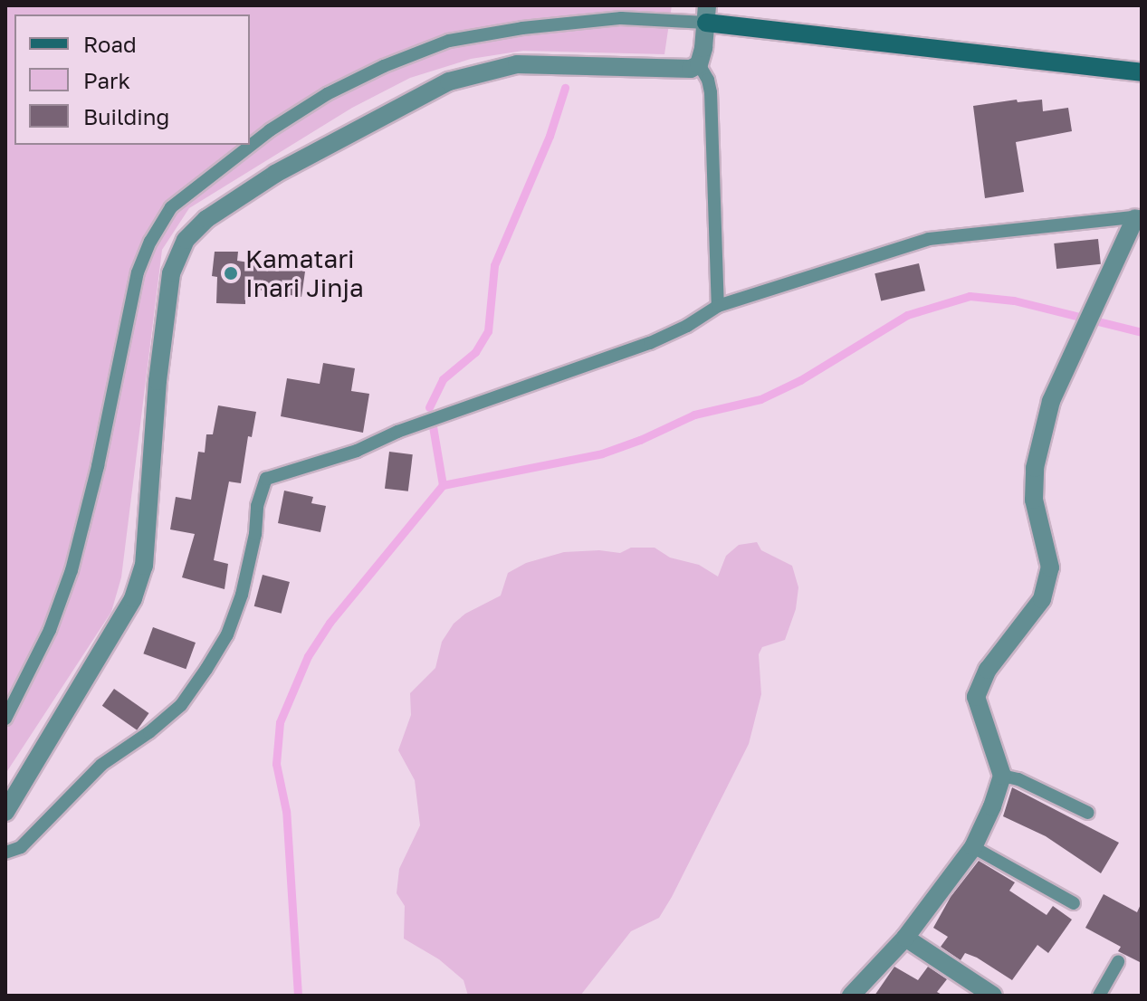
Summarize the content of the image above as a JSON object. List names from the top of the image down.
{
  "places": ["Kamatari Inari Jinja"],
  "legend": ["Road", "Park", "Building"]
}
